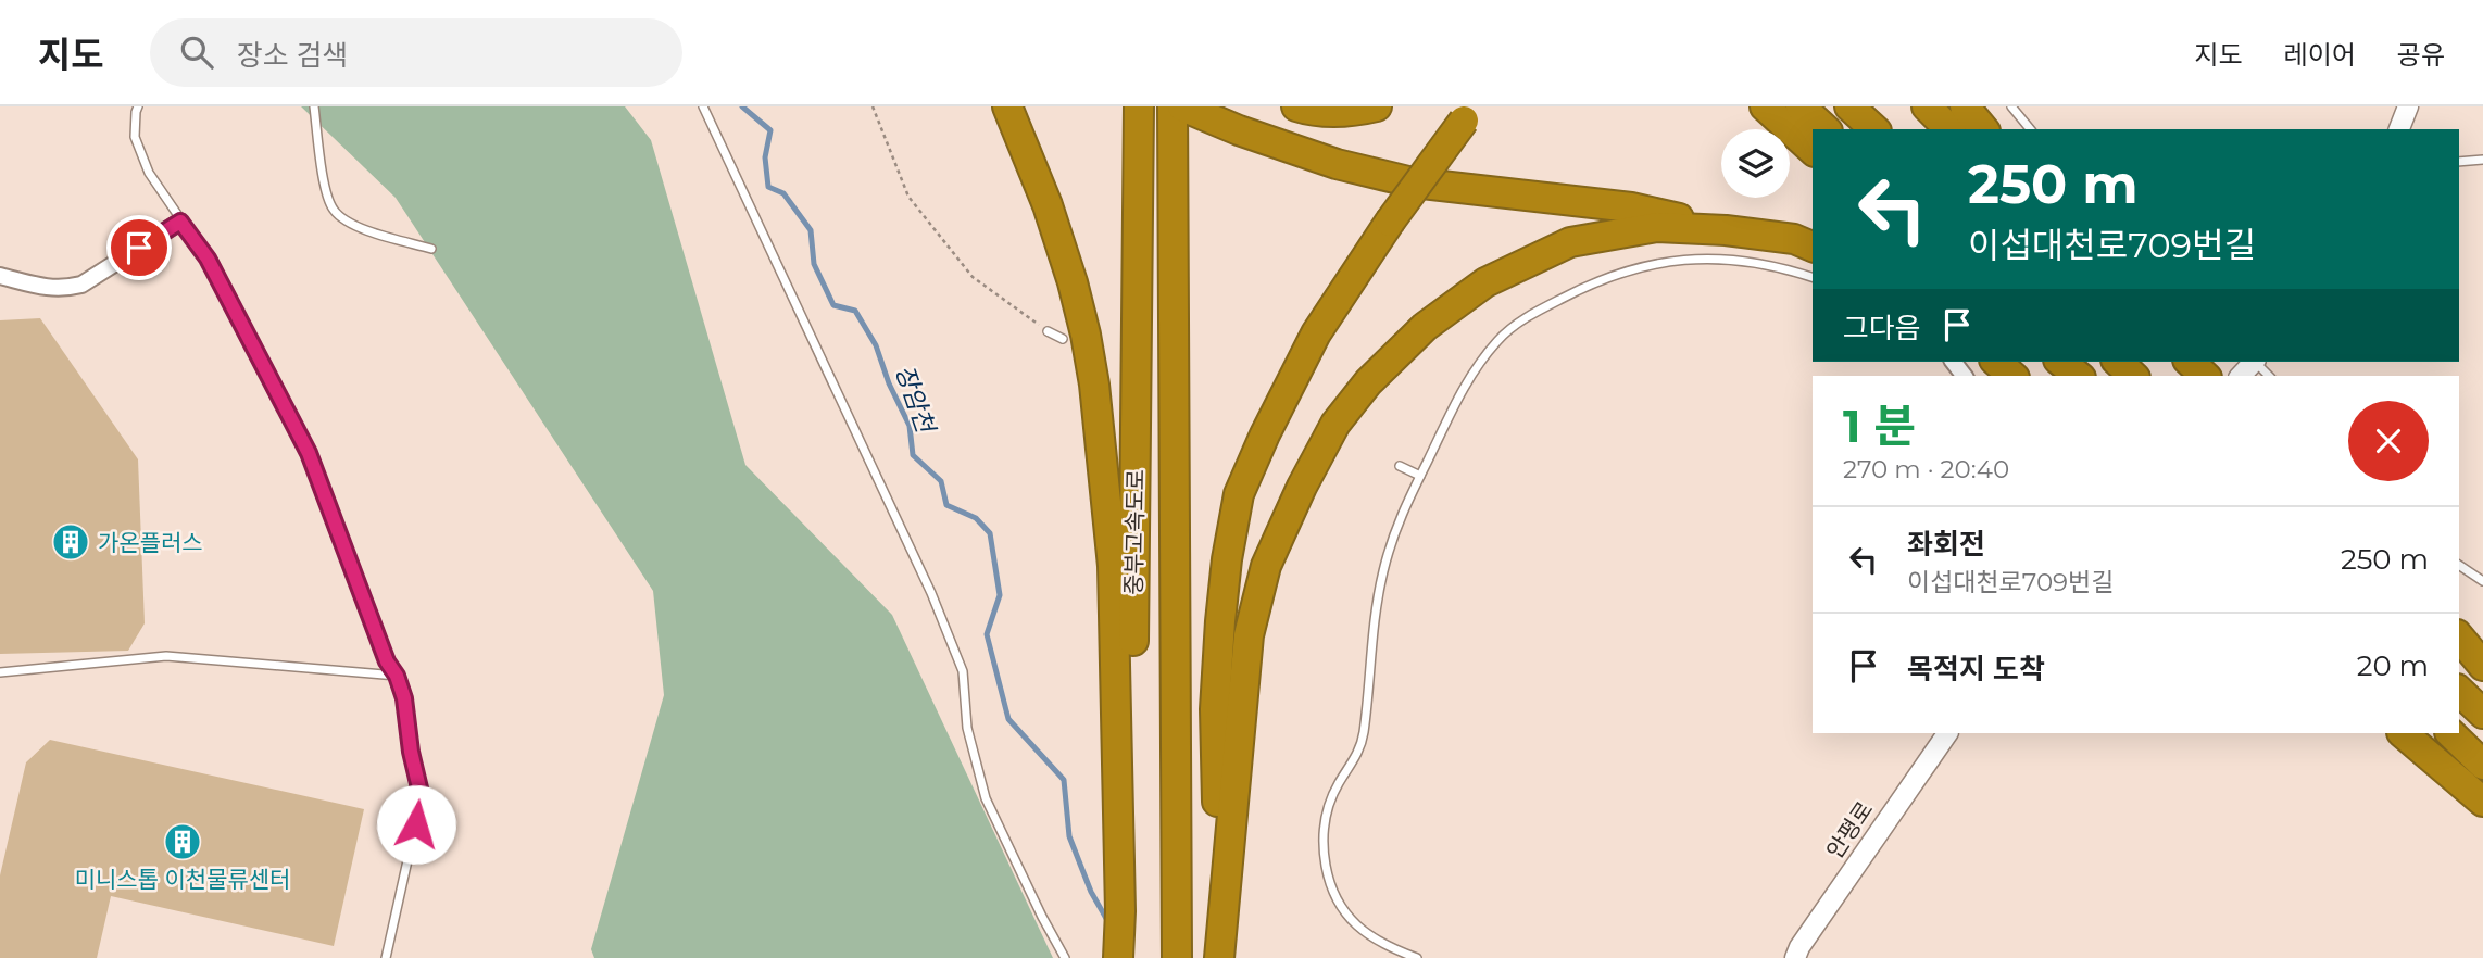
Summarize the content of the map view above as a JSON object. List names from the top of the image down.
{
  "streets": {
    "highway": ["중부고속도로"],
    "street": ["안평로"]
  },
  "water": ["장암천"],
  "places": {
    "building": ["가온플러스", "미니스톱 이천물류센터"]
  },
  "page": {
    "header": "지도",
    "search": "장소 검색",
    "nav": ["지도", "레이어", "공유"],
    "turn": ["250 m", "이섭대천로709번길"],
    "then": "그다음",
    "heading": ["1 분", "270 m · 20:40"],
    "list": [
      {
        "name": "좌회전",
        "note": "이섭대천로709번길",
        "value": "250 m"
      },
      {
        "name": "목적지 도착",
        "value": "20 m"
      }
    ]
  }
}
